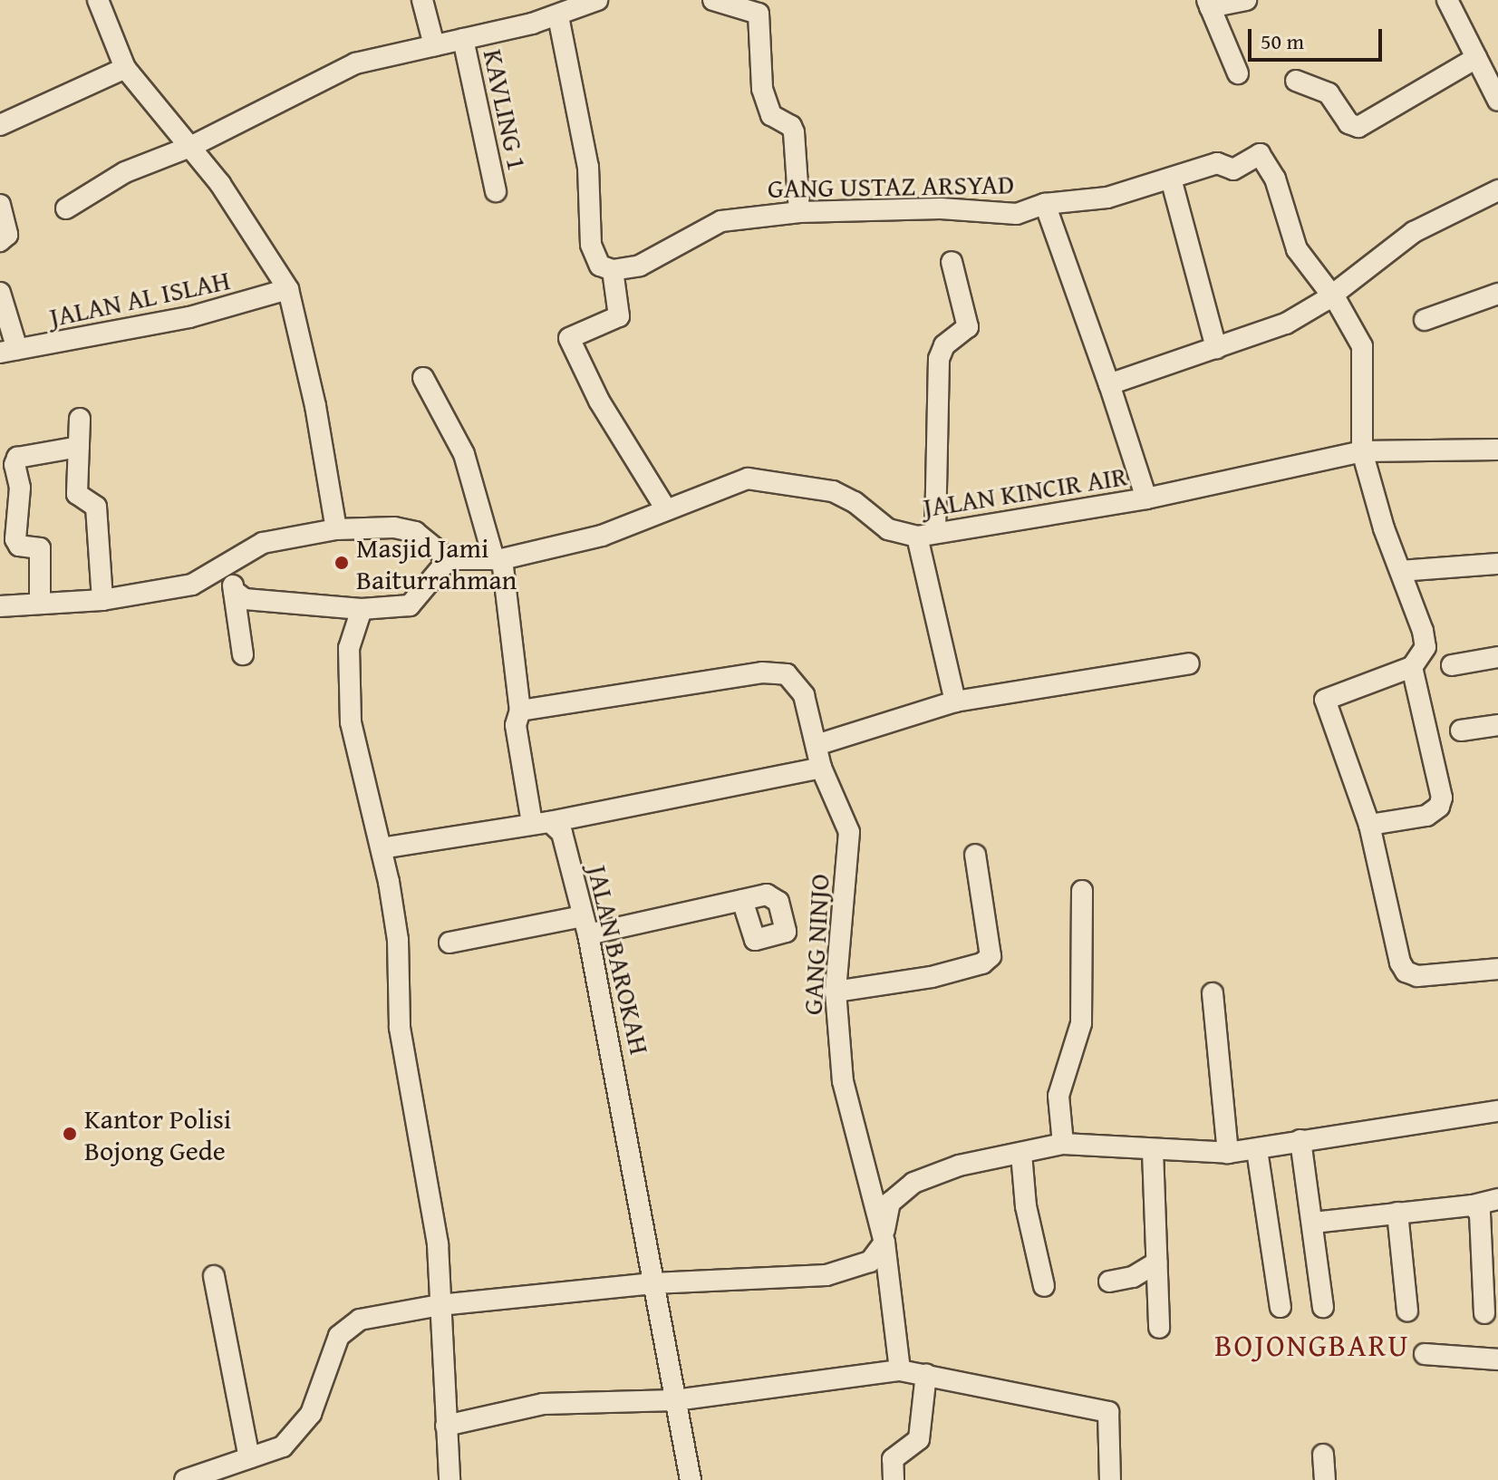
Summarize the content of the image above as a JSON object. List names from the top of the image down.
{
  "streets": {
    "street": [
      "KAVLING 1",
      "GANG USTAZ ARSYAD",
      "JALAN AL ISLAH",
      "JALAN KINCIR AIR",
      "GANG NINJO",
      "JALAN BAROKAH"
    ]
  },
  "crossings": [
    ["JALAN KINCIR AIR", "JALAN BAROKAH"],
    ["GANG NINJO", "JALAN BAROKAH"]
  ],
  "districts": ["BOJONGBARU"],
  "places": ["Masjid Jami Baiturrahman", "Kantor Polisi Bojong Gede"],
  "scale_bar": "50 m"
}
